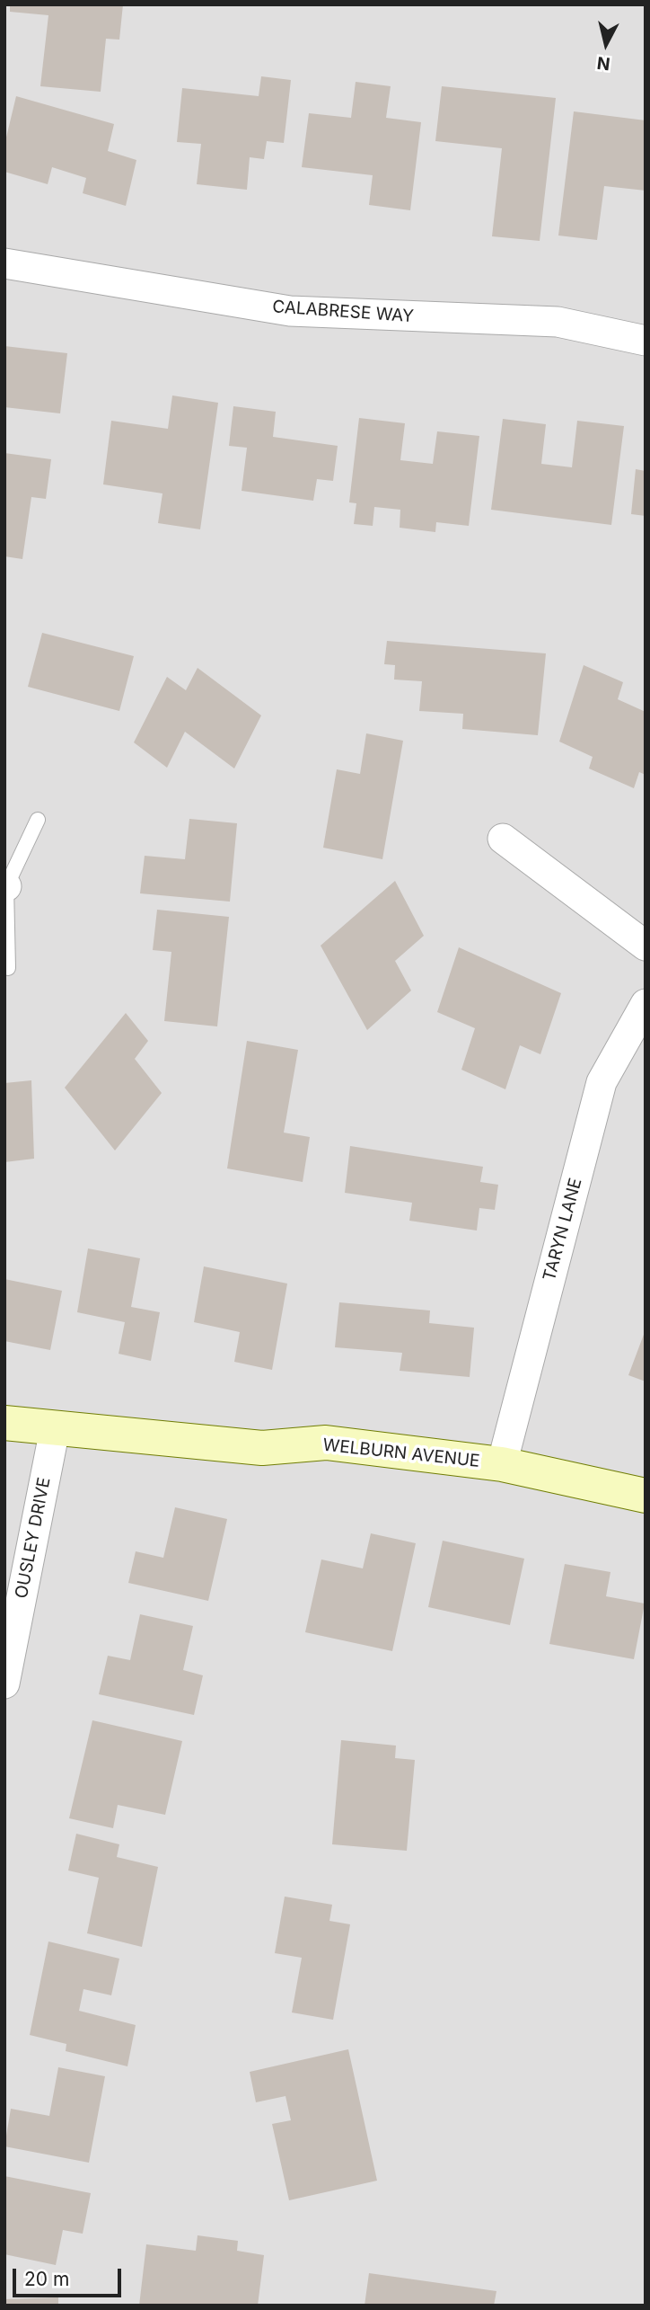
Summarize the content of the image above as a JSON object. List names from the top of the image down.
{
  "streets": {
    "street": [
      "CALABRESE WAY",
      "TARYN LANE",
      "WELBURN AVENUE",
      "OUSLEY DRIVE"
    ]
  },
  "crossings": [
    ["TARYN LANE", "WELBURN AVENUE"],
    ["WELBURN AVENUE", "OUSLEY DRIVE"]
  ],
  "scale_bar": "20 m",
  "north": "bottom"
}
